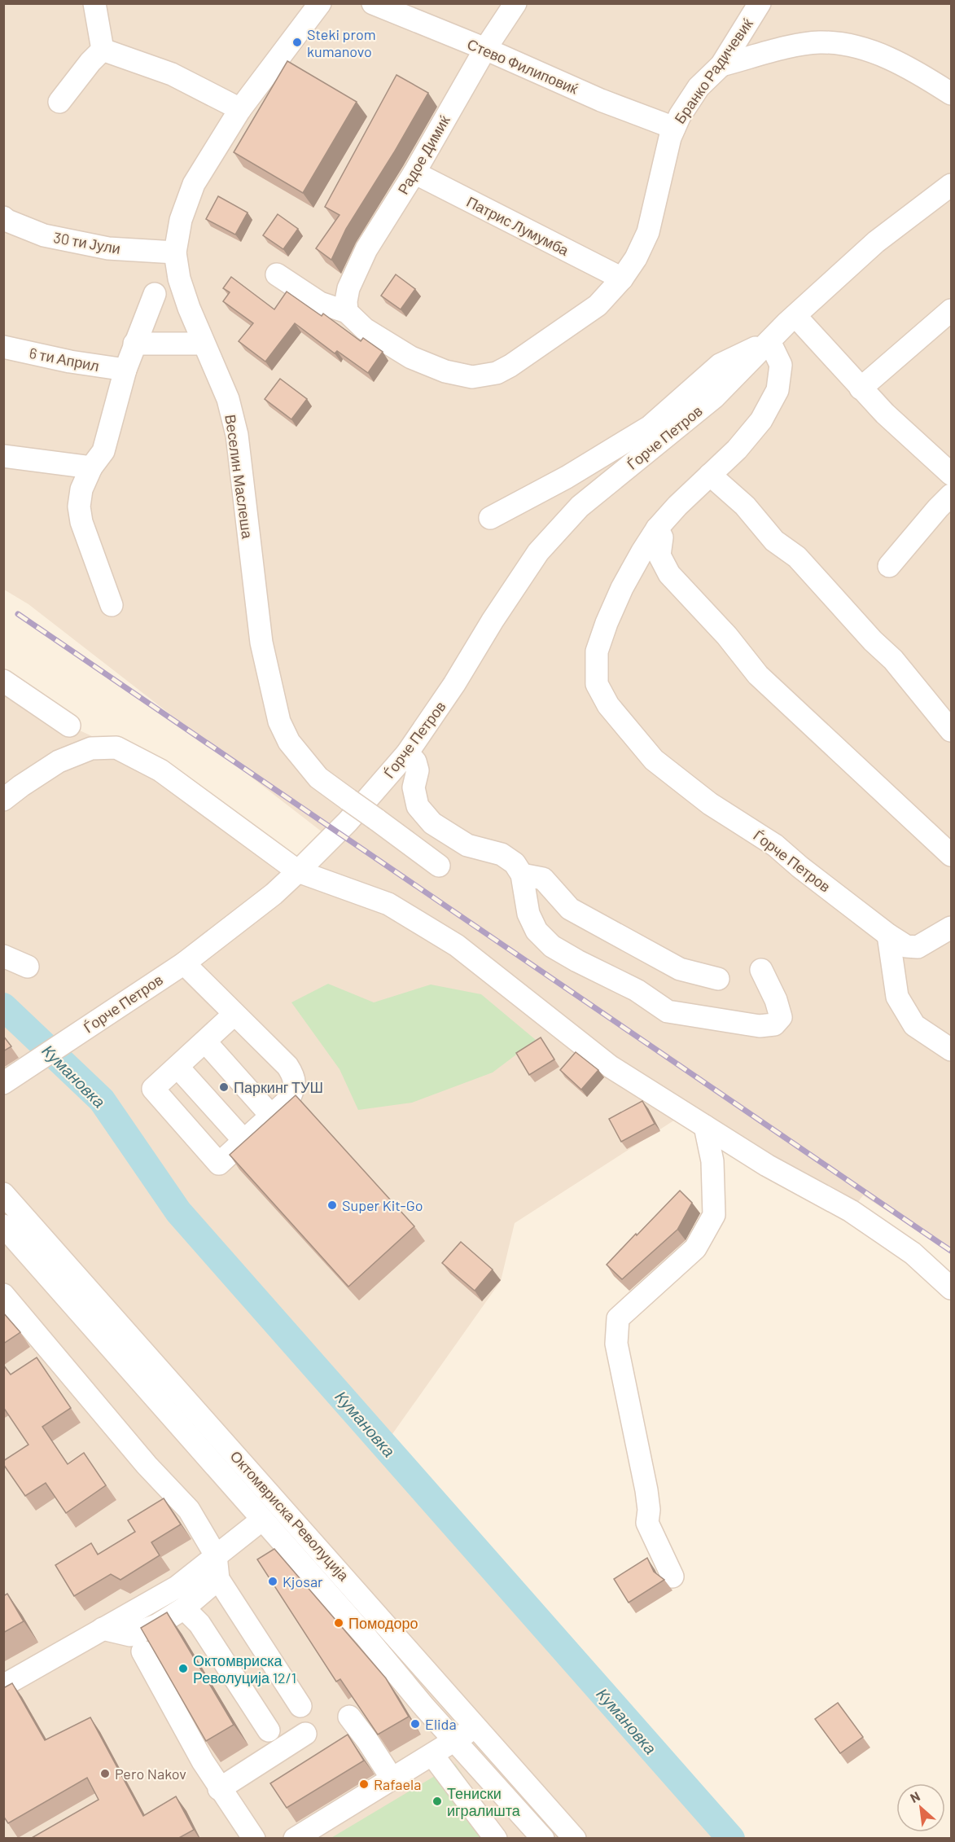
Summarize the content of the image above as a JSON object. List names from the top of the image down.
{
  "streets": {
    "street": [
      "Стево Филиповиќ",
      "Бранко Радичевиќ",
      "Радое Димиќ",
      "Патрис Лумумба",
      "30 ти Јули",
      "6 ти Април",
      "Ѓорче Петров",
      "Веселин Маслеша",
      "Октомвриска Револуција"
    ]
  },
  "crossings": [
    ["Стево Филиповиќ", "Бранко Радичевиќ"],
    ["Стево Филиповиќ", "Радое Димиќ"],
    ["Бранко Радичевиќ", "Радое Димиќ"],
    ["Бранко Радичевиќ", "Патрис Лумумба"],
    ["Радое Димиќ", "Патрис Лумумба"],
    ["30 ти Јули", "Веселин Маслеша"]
  ],
  "water": ["Кумановка"],
  "places": [
    "Steki prom kumanovo",
    "Паркинг ТУШ",
    "Super Kit-Go",
    "Kjosar",
    "Помодоро",
    "Октомвриска Револуција 12/1",
    "Elida",
    "Pero Nakov",
    "Rafaela",
    "Тениски игралишта"
  ],
  "north": "top left"
}
